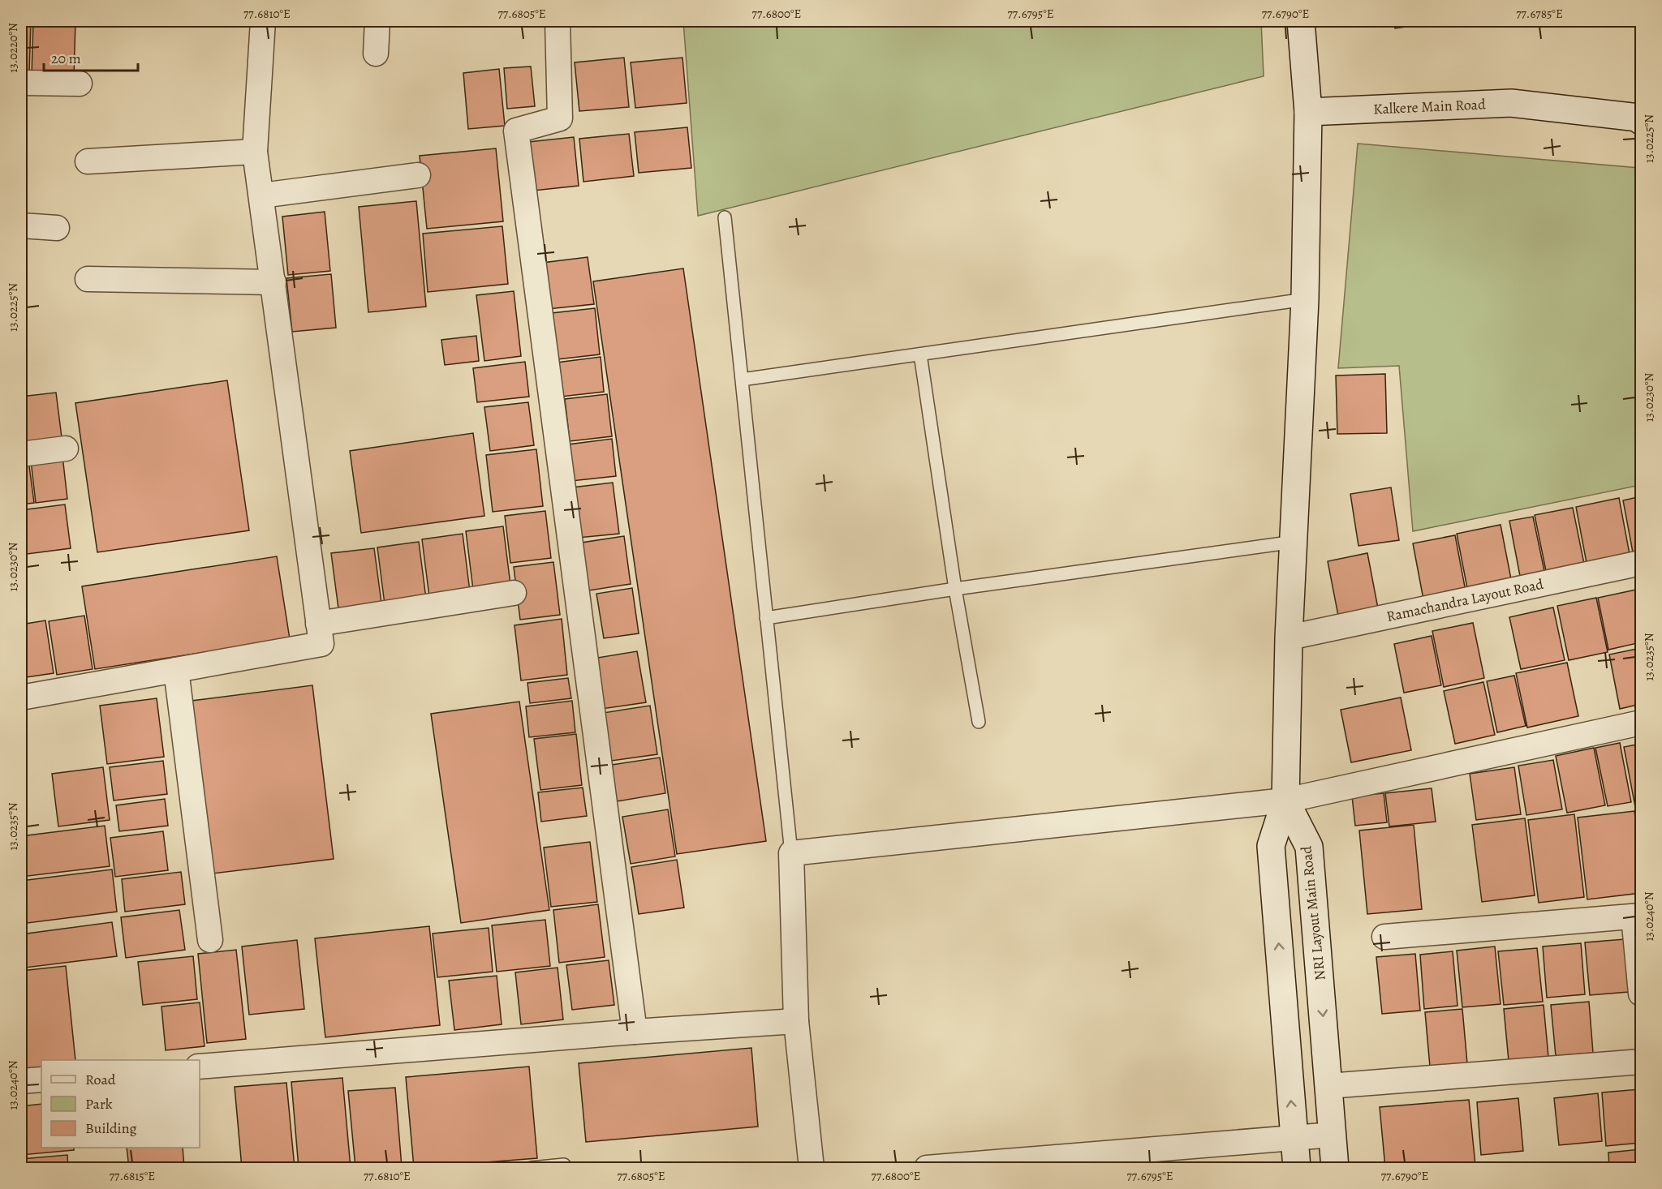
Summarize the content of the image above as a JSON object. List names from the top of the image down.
{
  "streets": {
    "street": ["Kalkere Main Road", "Ramachandra Layout Road", "NRI Layout Main Road"]
  },
  "legend": ["Road", "Park", "Building"],
  "scale_bar": "20 m",
  "coordinates": [
    "77.6810°E",
    "77.6805°E",
    "77.6800°E",
    "77.6795°E",
    "77.6790°E",
    "77.6785°E",
    "13.0220°N",
    "13.0225°N",
    "13.0230°N",
    "13.0235°N",
    "13.0240°N",
    "77.6815°E"
  ]
}
